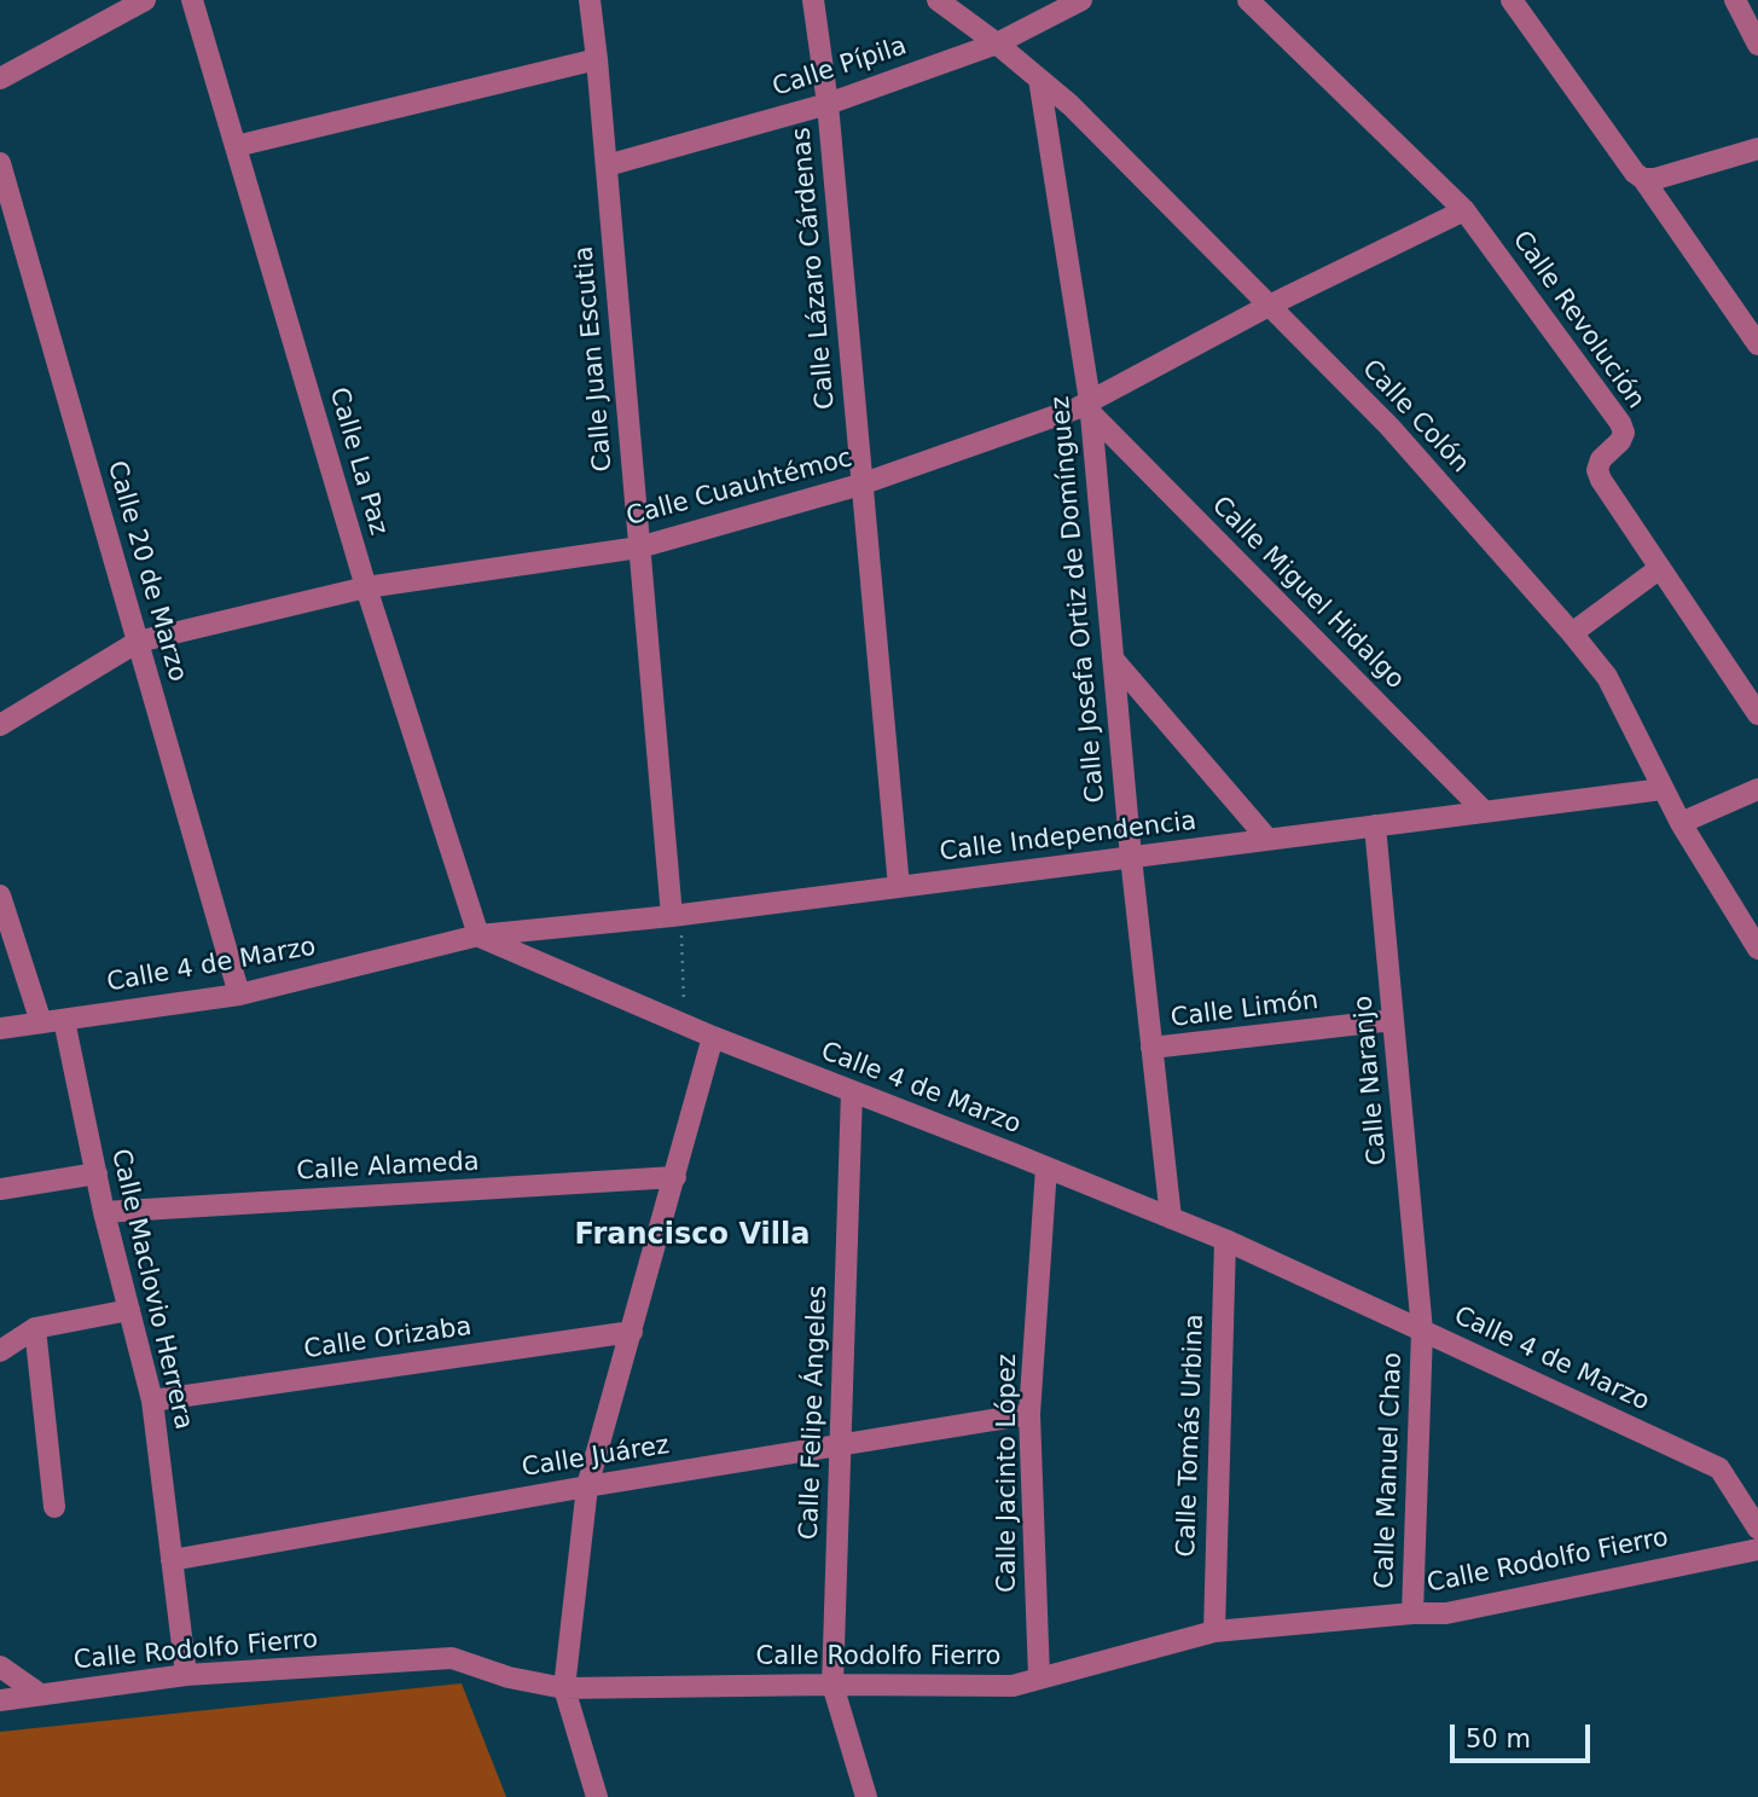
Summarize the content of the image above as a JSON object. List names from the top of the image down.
{
  "streets": {
    "street": [
      "Calle Pípila",
      "Calle Lázaro Cárdenas",
      "Calle Revolución",
      "Calle Juan Escutia",
      "Calle Colón",
      "Calle La Paz",
      "Calle Cuauhtémoc",
      "Calle 20 de Marzo",
      "Calle Miguel Hidalgo",
      "Calle Josefa Ortiz de Domínguez",
      "Calle Independencia",
      "Calle 4 de Marzo",
      "Calle Limón",
      "Calle Naranjo",
      "Calle Alameda",
      "Calle Maclovio Herrera",
      "Calle Orizaba",
      "Calle Felipe Ángeles",
      "Calle Tomás Urbina",
      "Calle Juárez",
      "Calle Manuel Chao",
      "Calle Jacinto López",
      "Calle Rodolfo Fierro"
    ]
  },
  "crossings": [
    ["Calle Pípila", "Calle Lázaro Cárdenas"],
    ["Calle Pípila", "Calle Juan Escutia"],
    ["Calle Pípila", "Calle Colón"],
    ["Calle Lázaro Cárdenas", "Calle Cuauhtémoc"],
    ["Calle Lázaro Cárdenas", "Calle Independencia"],
    ["Calle Revolución", "Calle Cuauhtémoc"],
    ["Calle Juan Escutia", "Calle Cuauhtémoc"],
    ["Calle Juan Escutia", "Calle Independencia"],
    ["Calle Colón", "Calle Cuauhtémoc"],
    ["Calle Colón", "Calle Josefa Ortiz de Domínguez"],
    ["Calle Colón", "Calle Independencia"],
    ["Calle La Paz", "Calle Cuauhtémoc"],
    ["Calle La Paz", "Calle Independencia"],
    ["Calle La Paz", "Calle 4 de Marzo"],
    ["Calle Cuauhtémoc", "Calle 20 de Marzo"],
    ["Calle Cuauhtémoc", "Calle Miguel Hidalgo"],
    ["Calle Cuauhtémoc", "Calle Josefa Ortiz de Domínguez"],
    ["Calle 20 de Marzo", "Calle 4 de Marzo"],
    ["Calle Miguel Hidalgo", "Calle Josefa Ortiz de Domínguez"],
    ["Calle Miguel Hidalgo", "Calle Independencia"],
    ["Calle Josefa Ortiz de Domínguez", "Calle Independencia"],
    ["Calle Josefa Ortiz de Domínguez", "Calle 4 de Marzo"],
    ["Calle Josefa Ortiz de Domínguez", "Calle Limón"],
    ["Calle Independencia", "Calle 4 de Marzo"],
    ["Calle Independencia", "Calle Naranjo"],
    ["Calle 4 de Marzo", "Calle Naranjo"],
    ["Calle 4 de Marzo", "Calle Maclovio Herrera"],
    ["Calle 4 de Marzo", "Calle Felipe Ángeles"],
    ["Calle 4 de Marzo", "Calle Tomás Urbina"],
    ["Calle 4 de Marzo", "Calle Manuel Chao"],
    ["Calle 4 de Marzo", "Calle Jacinto López"],
    ["Calle Limón", "Calle Naranjo"],
    ["Calle Naranjo", "Calle Manuel Chao"],
    ["Calle Alameda", "Calle Maclovio Herrera"],
    ["Calle Maclovio Herrera", "Calle Orizaba"],
    ["Calle Maclovio Herrera", "Calle Juárez"],
    ["Calle Maclovio Herrera", "Calle Rodolfo Fierro"],
    ["Calle Felipe Ángeles", "Calle Juárez"],
    ["Calle Felipe Ángeles", "Calle Rodolfo Fierro"],
    ["Calle Tomás Urbina", "Calle Rodolfo Fierro"],
    ["Calle Juárez", "Calle Jacinto López"],
    ["Calle Manuel Chao", "Calle Rodolfo Fierro"],
    ["Calle Jacinto López", "Calle Rodolfo Fierro"]
  ],
  "districts": ["Francisco Villa"],
  "scale_bar": "50 m"
}
